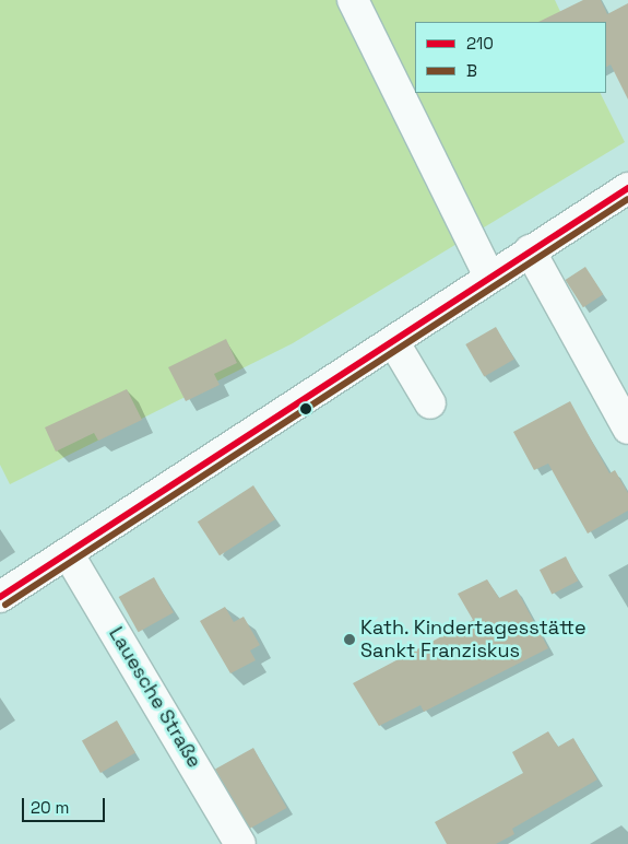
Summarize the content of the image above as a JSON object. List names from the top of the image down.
{
  "streets": {
    "main road": ["Lauesche Straße"]
  },
  "places": ["Kath. Kindertagesstätte Sankt Franziskus"],
  "lines": ["transit line 210", "transit line B"],
  "legend": ["210", "B"],
  "scale_bar": "20 m"
}
